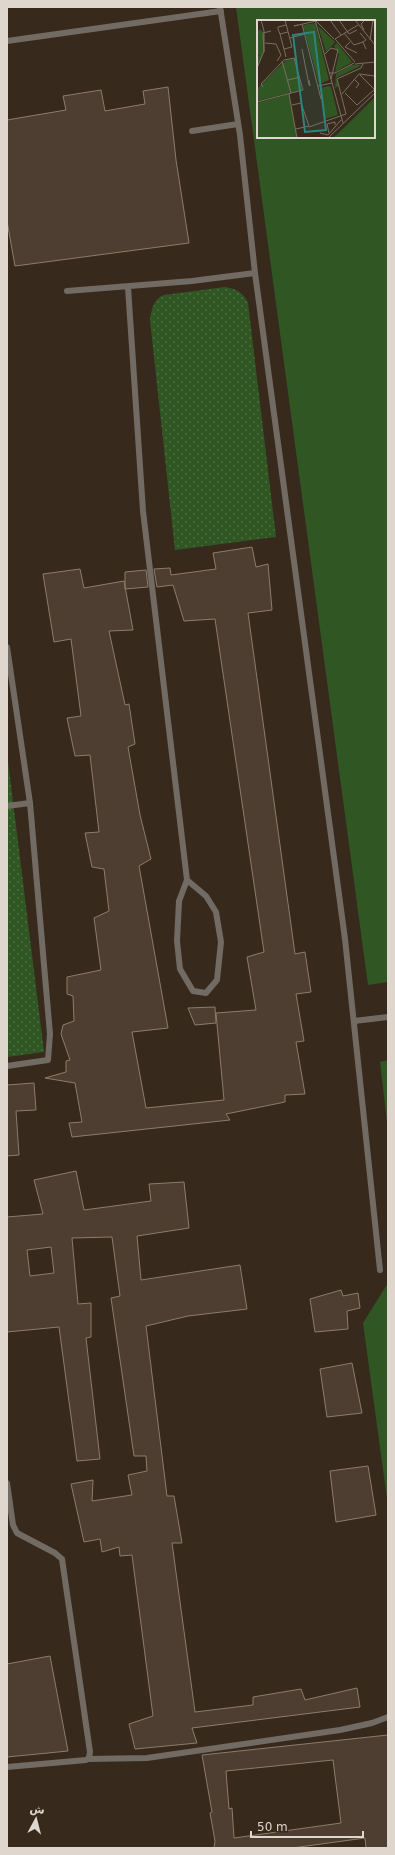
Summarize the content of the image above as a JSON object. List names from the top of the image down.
{
  "scale_bar": "50 m",
  "north": "top"
}
